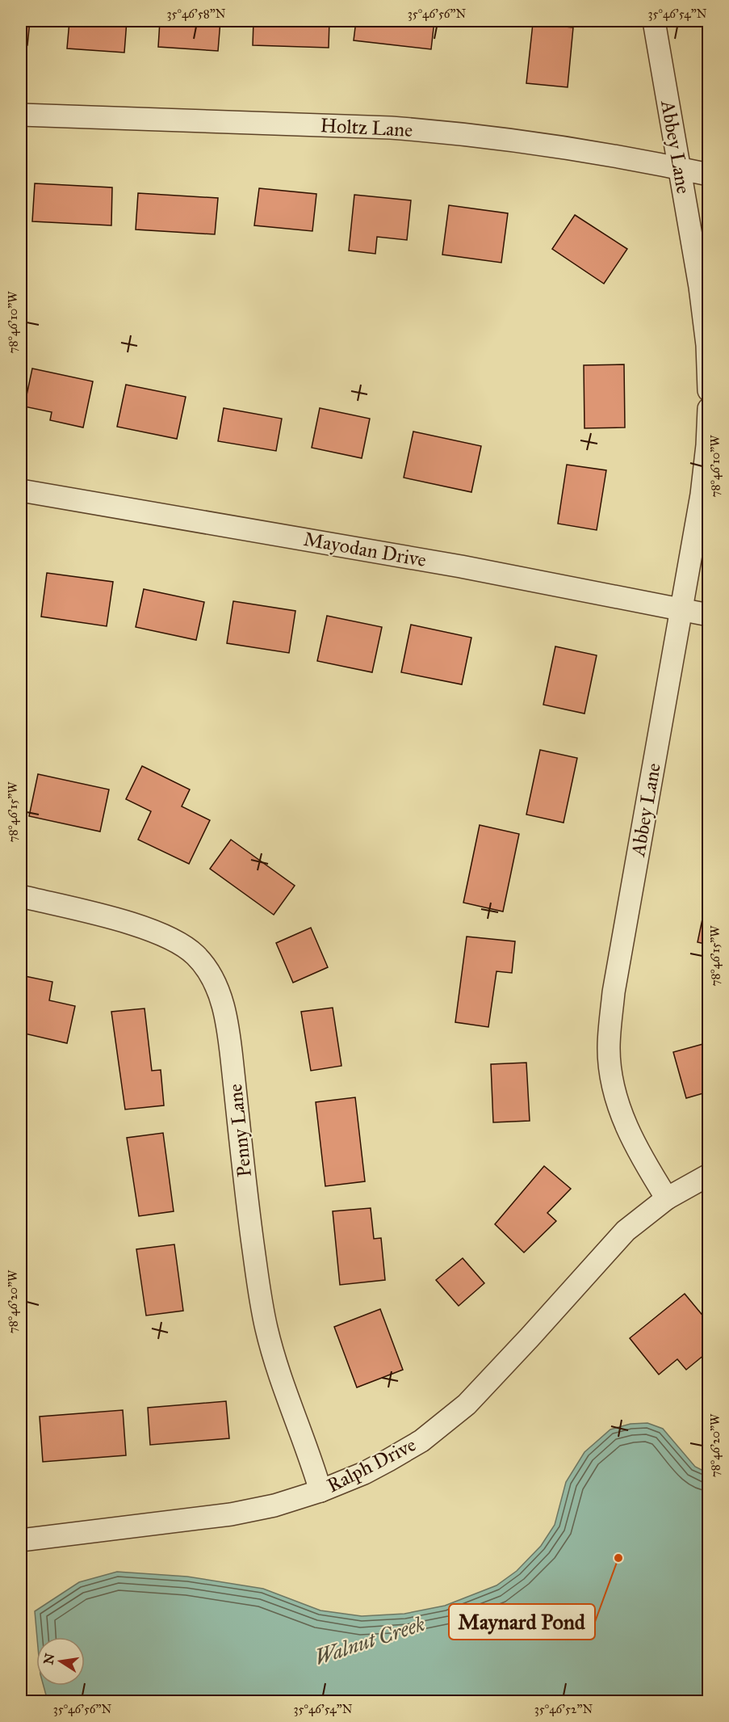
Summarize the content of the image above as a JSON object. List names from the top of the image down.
{
  "streets": {
    "street": [
      "Holtz Lane",
      "Abbey Lane",
      "Mayodan Drive",
      "Penny Lane",
      "Ralph Drive"
    ]
  },
  "crossings": [
    ["Holtz Lane", "Abbey Lane"],
    ["Abbey Lane", "Mayodan Drive"],
    ["Abbey Lane", "Ralph Drive"],
    ["Penny Lane", "Ralph Drive"]
  ],
  "water": ["Walnut Creek"],
  "places": ["Maynard Pond"],
  "north": "left",
  "coordinates": [
    "35°46'58\"N",
    "35°46'56\"N",
    "35°46'54\"N",
    "78°46'10\"W",
    "78°46'15\"W",
    "78°46'20\"W",
    "35°46'52\"N"
  ]
}
